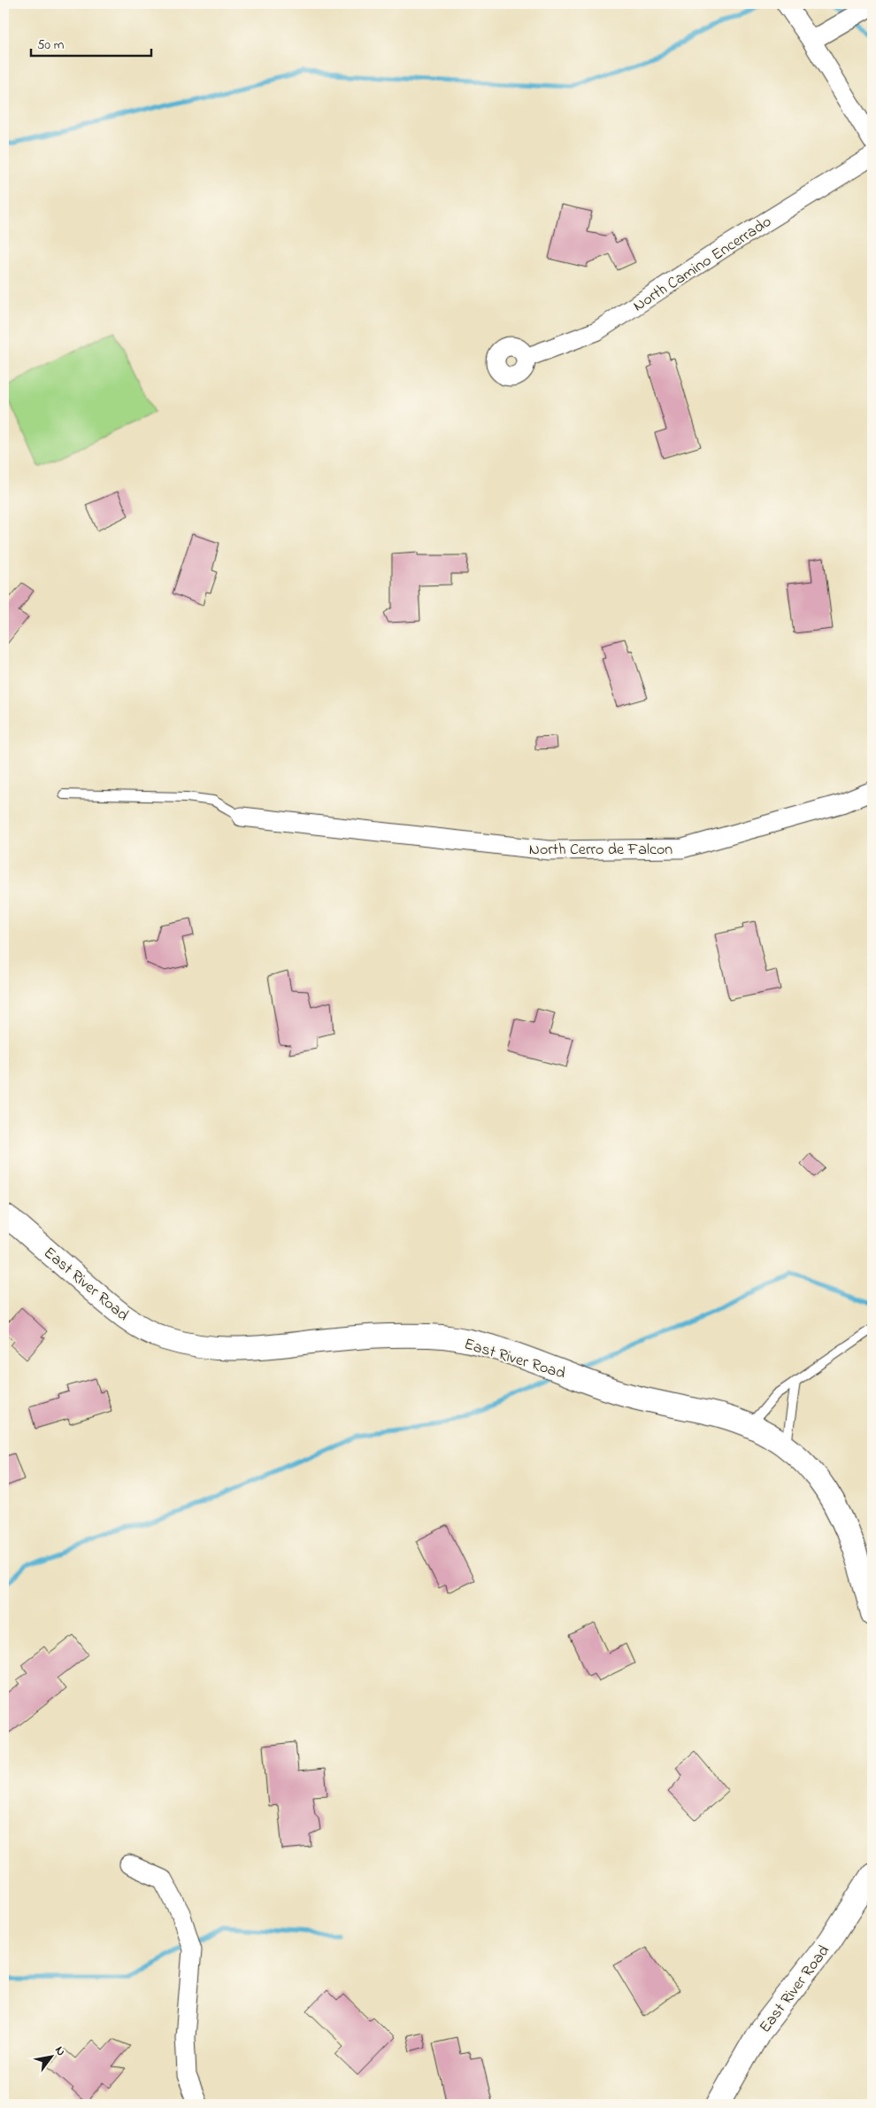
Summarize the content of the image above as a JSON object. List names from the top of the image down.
{
  "streets": {
    "street": ["North Camino Encerrado", "North Cerro de Falcon", "East River Road"]
  },
  "scale_bar": "50 m",
  "north": "top right"
}
